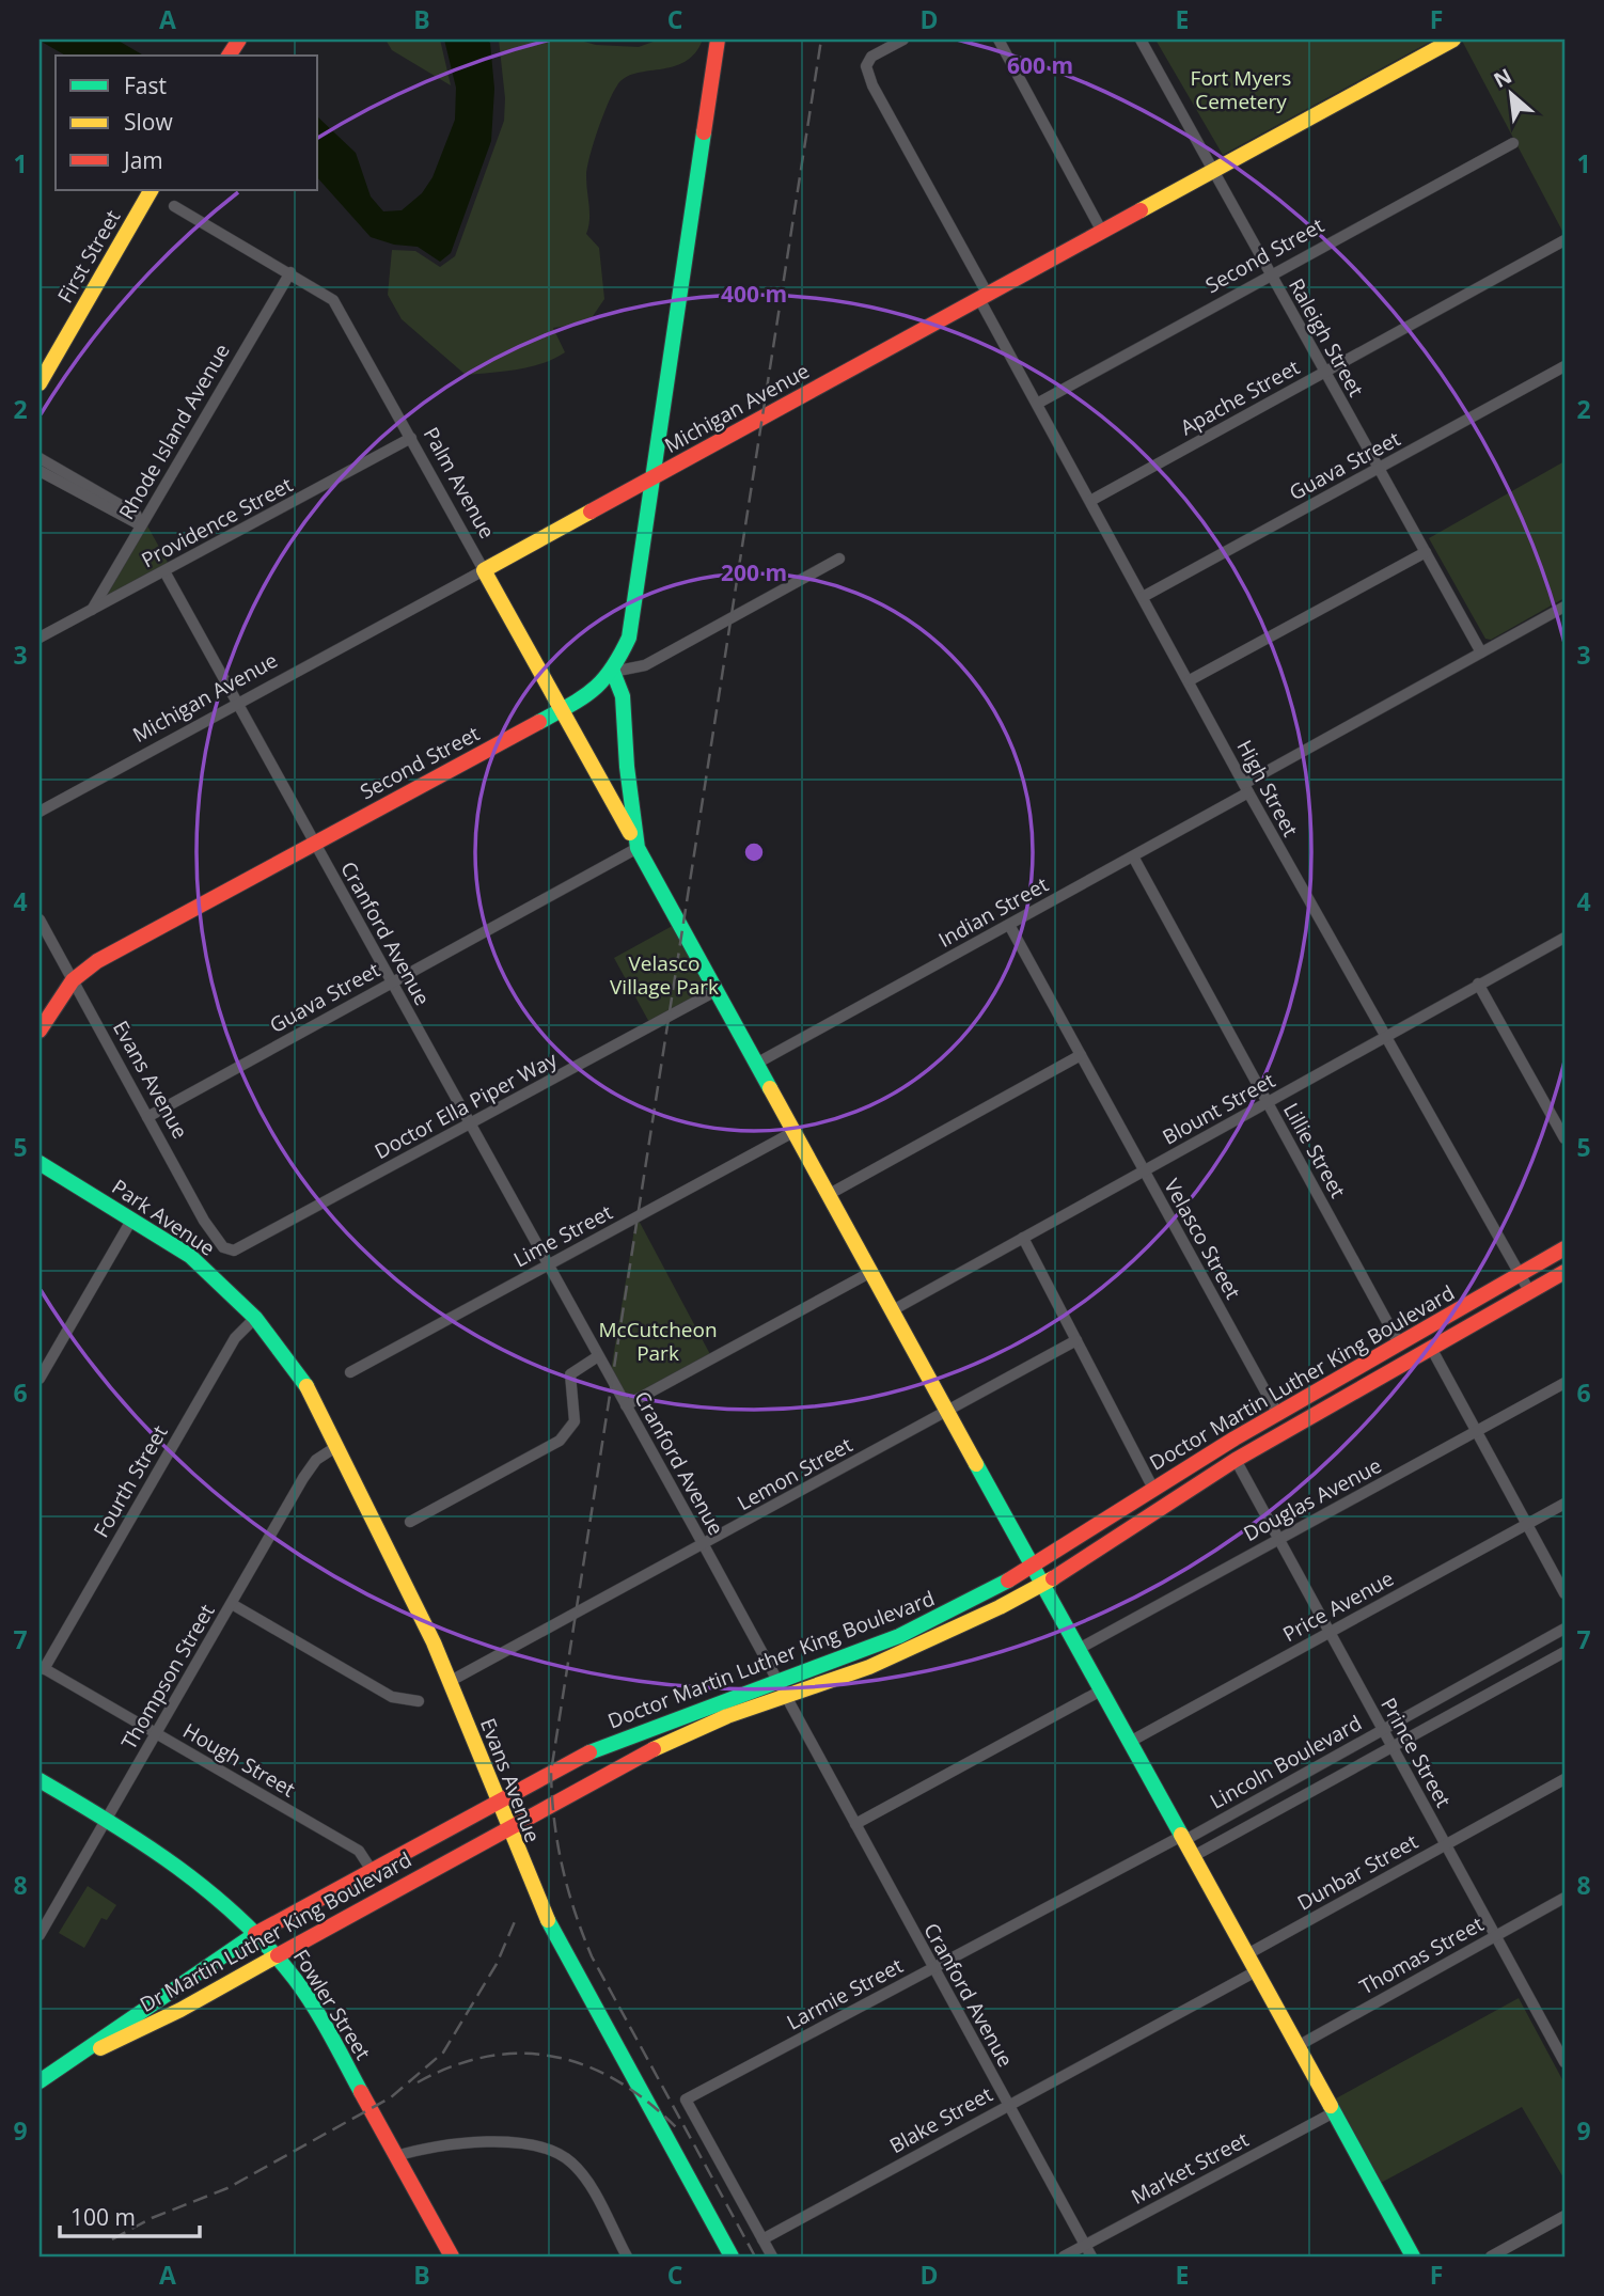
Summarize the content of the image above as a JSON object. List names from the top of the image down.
{
  "streets": {
    "main road": [
      "Second Street",
      "First Street",
      "Michigan Avenue",
      "Palm Avenue",
      "Evans Avenue",
      "Park Avenue",
      "Doctor Martin Luther King Boulevard",
      "Dr Martin Luther King Boulevard",
      "Fowler Street"
    ],
    "street": [
      "Raleigh Street",
      "Apache Street",
      "Rhode Island Avenue",
      "Guava Street",
      "Providence Street",
      "High Street",
      "Indian Street",
      "Cranford Avenue",
      "Doctor Ella Piper Way",
      "Blount Street",
      "Lillie Street",
      "Lime Street",
      "Velasco Street",
      "Lemon Street",
      "Fourth Street",
      "Douglas Avenue",
      "Price Avenue",
      "Thompson Street",
      "Prince Street",
      "Hough Street",
      "Lincoln Boulevard",
      "Dunbar Street",
      "Thomas Street",
      "Larmie Street",
      "Blake Street",
      "Market Street"
    ]
  },
  "crossings": [
    ["Second Street", "Raleigh Street"],
    ["Second Street", "Palm Avenue"],
    ["Second Street", "High Street"],
    ["Second Street", "Cranford Avenue"],
    ["Second Street", "Evans Avenue"],
    ["Raleigh Street", "Apache Street"],
    ["Raleigh Street", "Michigan Avenue"],
    ["Raleigh Street", "Guava Street"],
    ["Raleigh Street", "Indian Street"],
    ["Apache Street", "High Street"],
    ["Michigan Avenue", "Palm Avenue"],
    ["Michigan Avenue", "High Street"],
    ["Michigan Avenue", "Cranford Avenue"],
    ["Rhode Island Avenue", "Palm Avenue"],
    ["Rhode Island Avenue", "Providence Street"],
    ["Guava Street", "Palm Avenue"],
    ["Guava Street", "High Street"],
    ["Guava Street", "Cranford Avenue"],
    ["Guava Street", "Evans Avenue"],
    ["Palm Avenue", "Providence Street"],
    ["Palm Avenue", "Indian Street"],
    ["Palm Avenue", "Doctor Ella Piper Way"],
    ["Palm Avenue", "Blount Street"],
    ["Palm Avenue", "Lime Street"],
    ["Palm Avenue", "Doctor Martin Luther King Boulevard"],
    ["Palm Avenue", "Lemon Street"],
    ["Palm Avenue", "Douglas Avenue"],
    ["Palm Avenue", "Price Avenue"],
    ["Palm Avenue", "Lincoln Boulevard"],
    ["Palm Avenue", "Dunbar Street"],
    ["Palm Avenue", "Thomas Street"],
    ["Palm Avenue", "Larmie Street"],
    ["Palm Avenue", "Blake Street"],
    ["Palm Avenue", "Market Street"],
    ["Providence Street", "Cranford Avenue"],
    ["High Street", "Indian Street"],
    ["High Street", "Blount Street"],
    ["High Street", "Doctor Martin Luther King Boulevard"],
    ["Indian Street", "Lillie Street"],
    ["Indian Street", "Velasco Street"],
    ["Cranford Avenue", "Doctor Ella Piper Way"],
    ["Cranford Avenue", "Lime Street"],
    ["Cranford Avenue", "Doctor Martin Luther King Boulevard"],
    ["Cranford Avenue", "Lemon Street"],
    ["Cranford Avenue", "Larmie Street"],
    ["Cranford Avenue", "Blake Street"],
    ["Cranford Avenue", "Market Street"],
    ["Evans Avenue", "Doctor Ella Piper Way"],
    ["Evans Avenue", "Park Avenue"],
    ["Evans Avenue", "Doctor Martin Luther King Boulevard"],
    ["Evans Avenue", "Lemon Street"],
    ["Evans Avenue", "Fourth Street"],
    ["Evans Avenue", "Thompson Street"],
    ["Evans Avenue", "Dr Martin Luther King Boulevard"],
    ["Blount Street", "Lillie Street"],
    ["Blount Street", "Velasco Street"],
    ["Lillie Street", "Doctor Martin Luther King Boulevard"],
    ["Park Avenue", "Fourth Street"],
    ["Velasco Street", "Doctor Martin Luther King Boulevard"],
    ["Doctor Martin Luther King Boulevard", "Prince Street"],
    ["Doctor Martin Luther King Boulevard", "Hough Street"],
    ["Doctor Martin Luther King Boulevard", "Dr Martin Luther King Boulevard"],
    ["Doctor Martin Luther King Boulevard", "Fowler Street"],
    ["Fourth Street", "Hough Street"],
    ["Douglas Avenue", "Prince Street"],
    ["Price Avenue", "Prince Street"],
    ["Thompson Street", "Hough Street"],
    ["Thompson Street", "Fowler Street"],
    ["Prince Street", "Lincoln Boulevard"],
    ["Prince Street", "Dunbar Street"],
    ["Prince Street", "Thomas Street"],
    ["Lincoln Boulevard", "Larmie Street"],
    ["Dr Martin Luther King Boulevard", "Fowler Street"],
    ["Larmie Street", "Blake Street"]
  ],
  "parks": ["Fort Myers Cemetery", "Velasco Village Park", "McCutcheon Park"],
  "legend": ["Fast", "Slow", "Jam"],
  "scale_bar": "100 m",
  "north": "top left",
  "grid": {
    "columns": [
      "A",
      "B",
      "C",
      "D",
      "E",
      "F"
    ],
    "rows": [
      "1",
      "2",
      "3",
      "4",
      "5",
      "6",
      "7",
      "8",
      "9"
    ]
  },
  "rings": ["600 m", "400 m", "200 m"]
}
